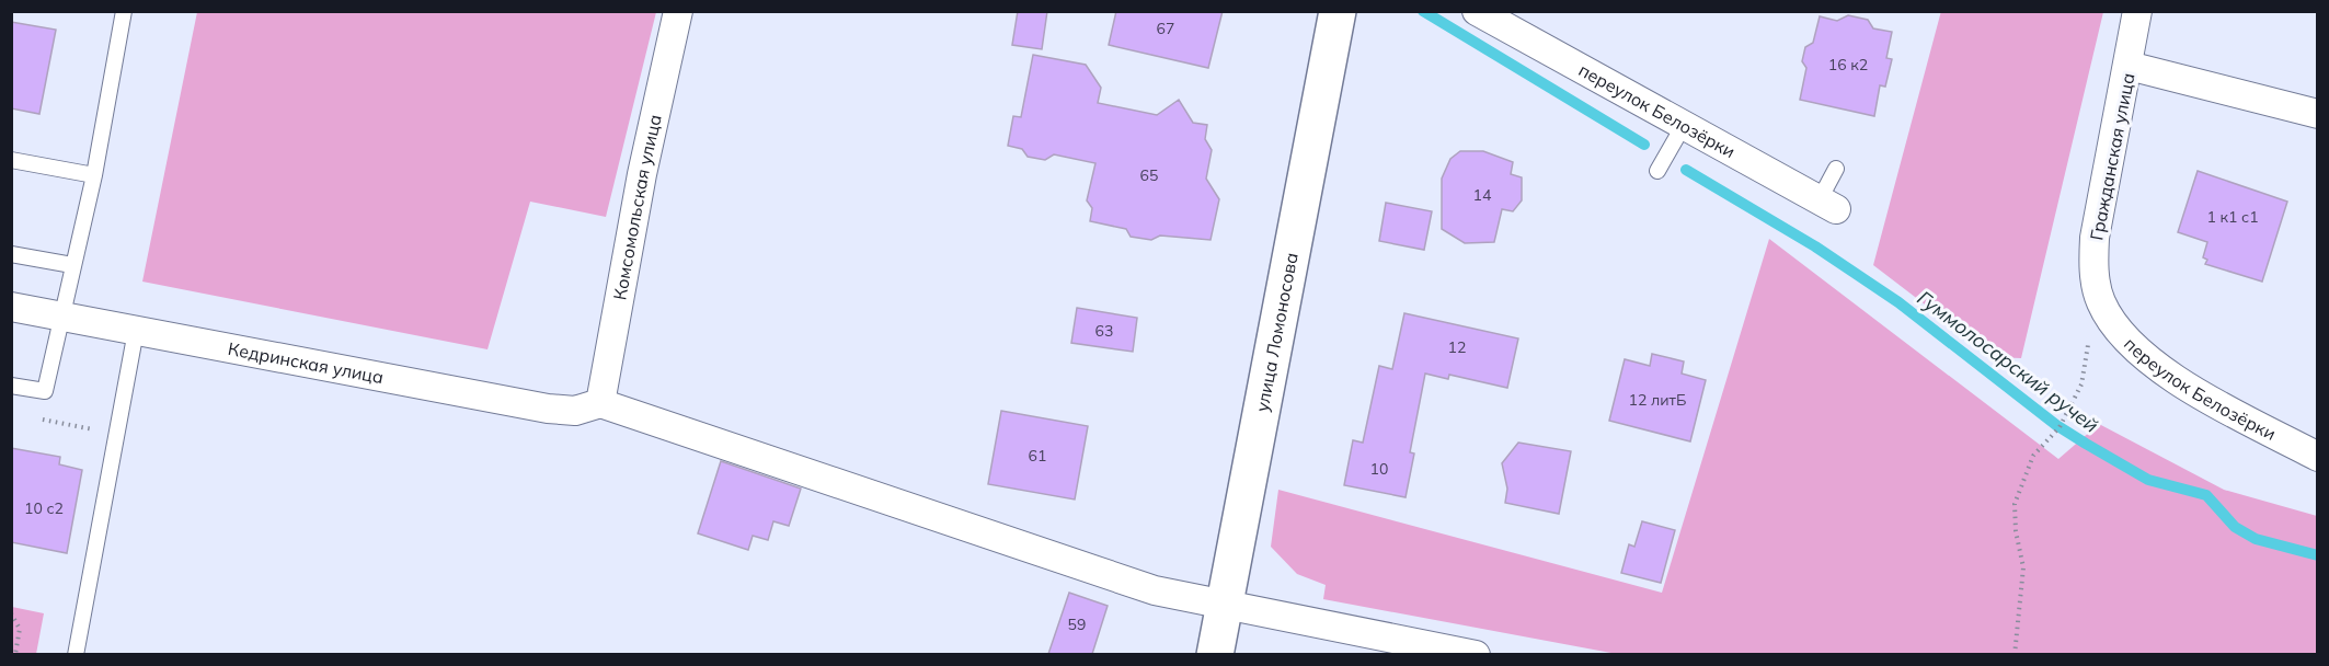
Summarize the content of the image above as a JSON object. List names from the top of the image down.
{
  "streets": {
    "street": [
      "переулок Белозёрки",
      "Гражданская улица",
      "Комсомольская улица",
      "улица Ломоносова",
      "Кедринская улица"
    ]
  },
  "crossings": [
    ["переулок Белозёрки", "Гражданская улица"],
    ["Комсомольская улица", "Кедринская улица"]
  ],
  "water": ["Гуммолосарский ручей"],
  "house_numbers": [
    "67",
    "16 к2",
    "65",
    "14",
    "1 к1 с1",
    "63",
    "12",
    "12 литБ",
    "61",
    "10",
    "10 с2",
    "59"
  ]
}
